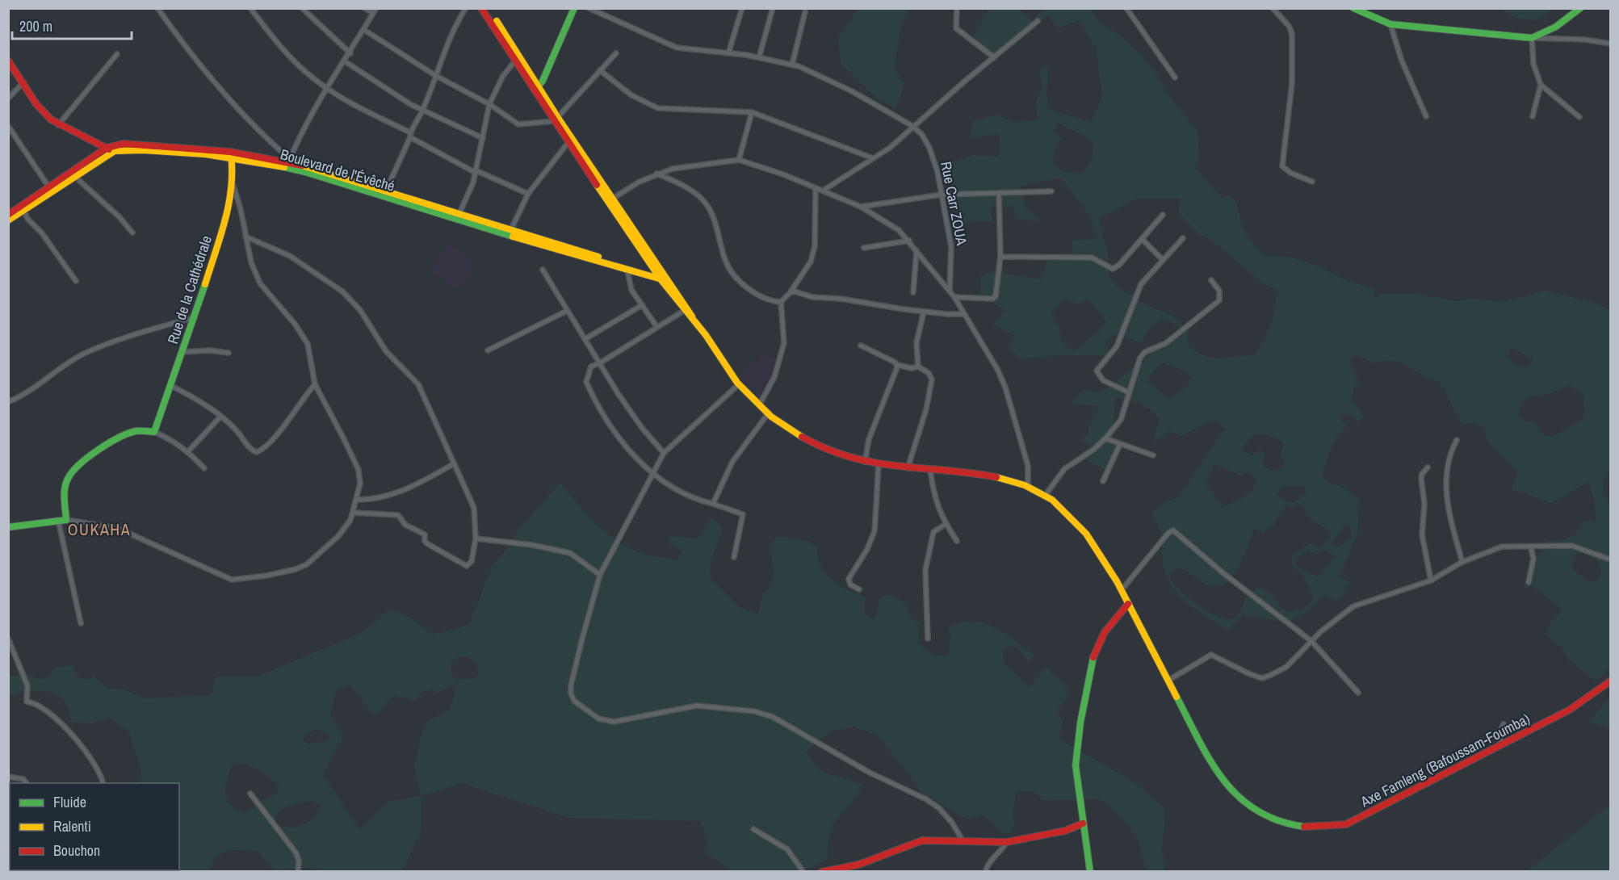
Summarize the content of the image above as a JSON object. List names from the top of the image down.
{
  "streets": {
    "main road": ["Boulevard de l'Évêché", "Rue de la Cathédrale", "Axe Famleng (Bafoussam-Foumba)"],
    "street": ["Rue Carr ZOUA"]
  },
  "crossings": [
    ["Boulevard de l'Évêché", "Rue de la Cathédrale"],
    ["Boulevard de l'Évêché", "Axe Famleng (Bafoussam-Foumba)"]
  ],
  "districts": ["OUKAHA"],
  "legend": ["Fluide", "Ralenti", "Bouchon"],
  "scale_bar": "200 m"
}
